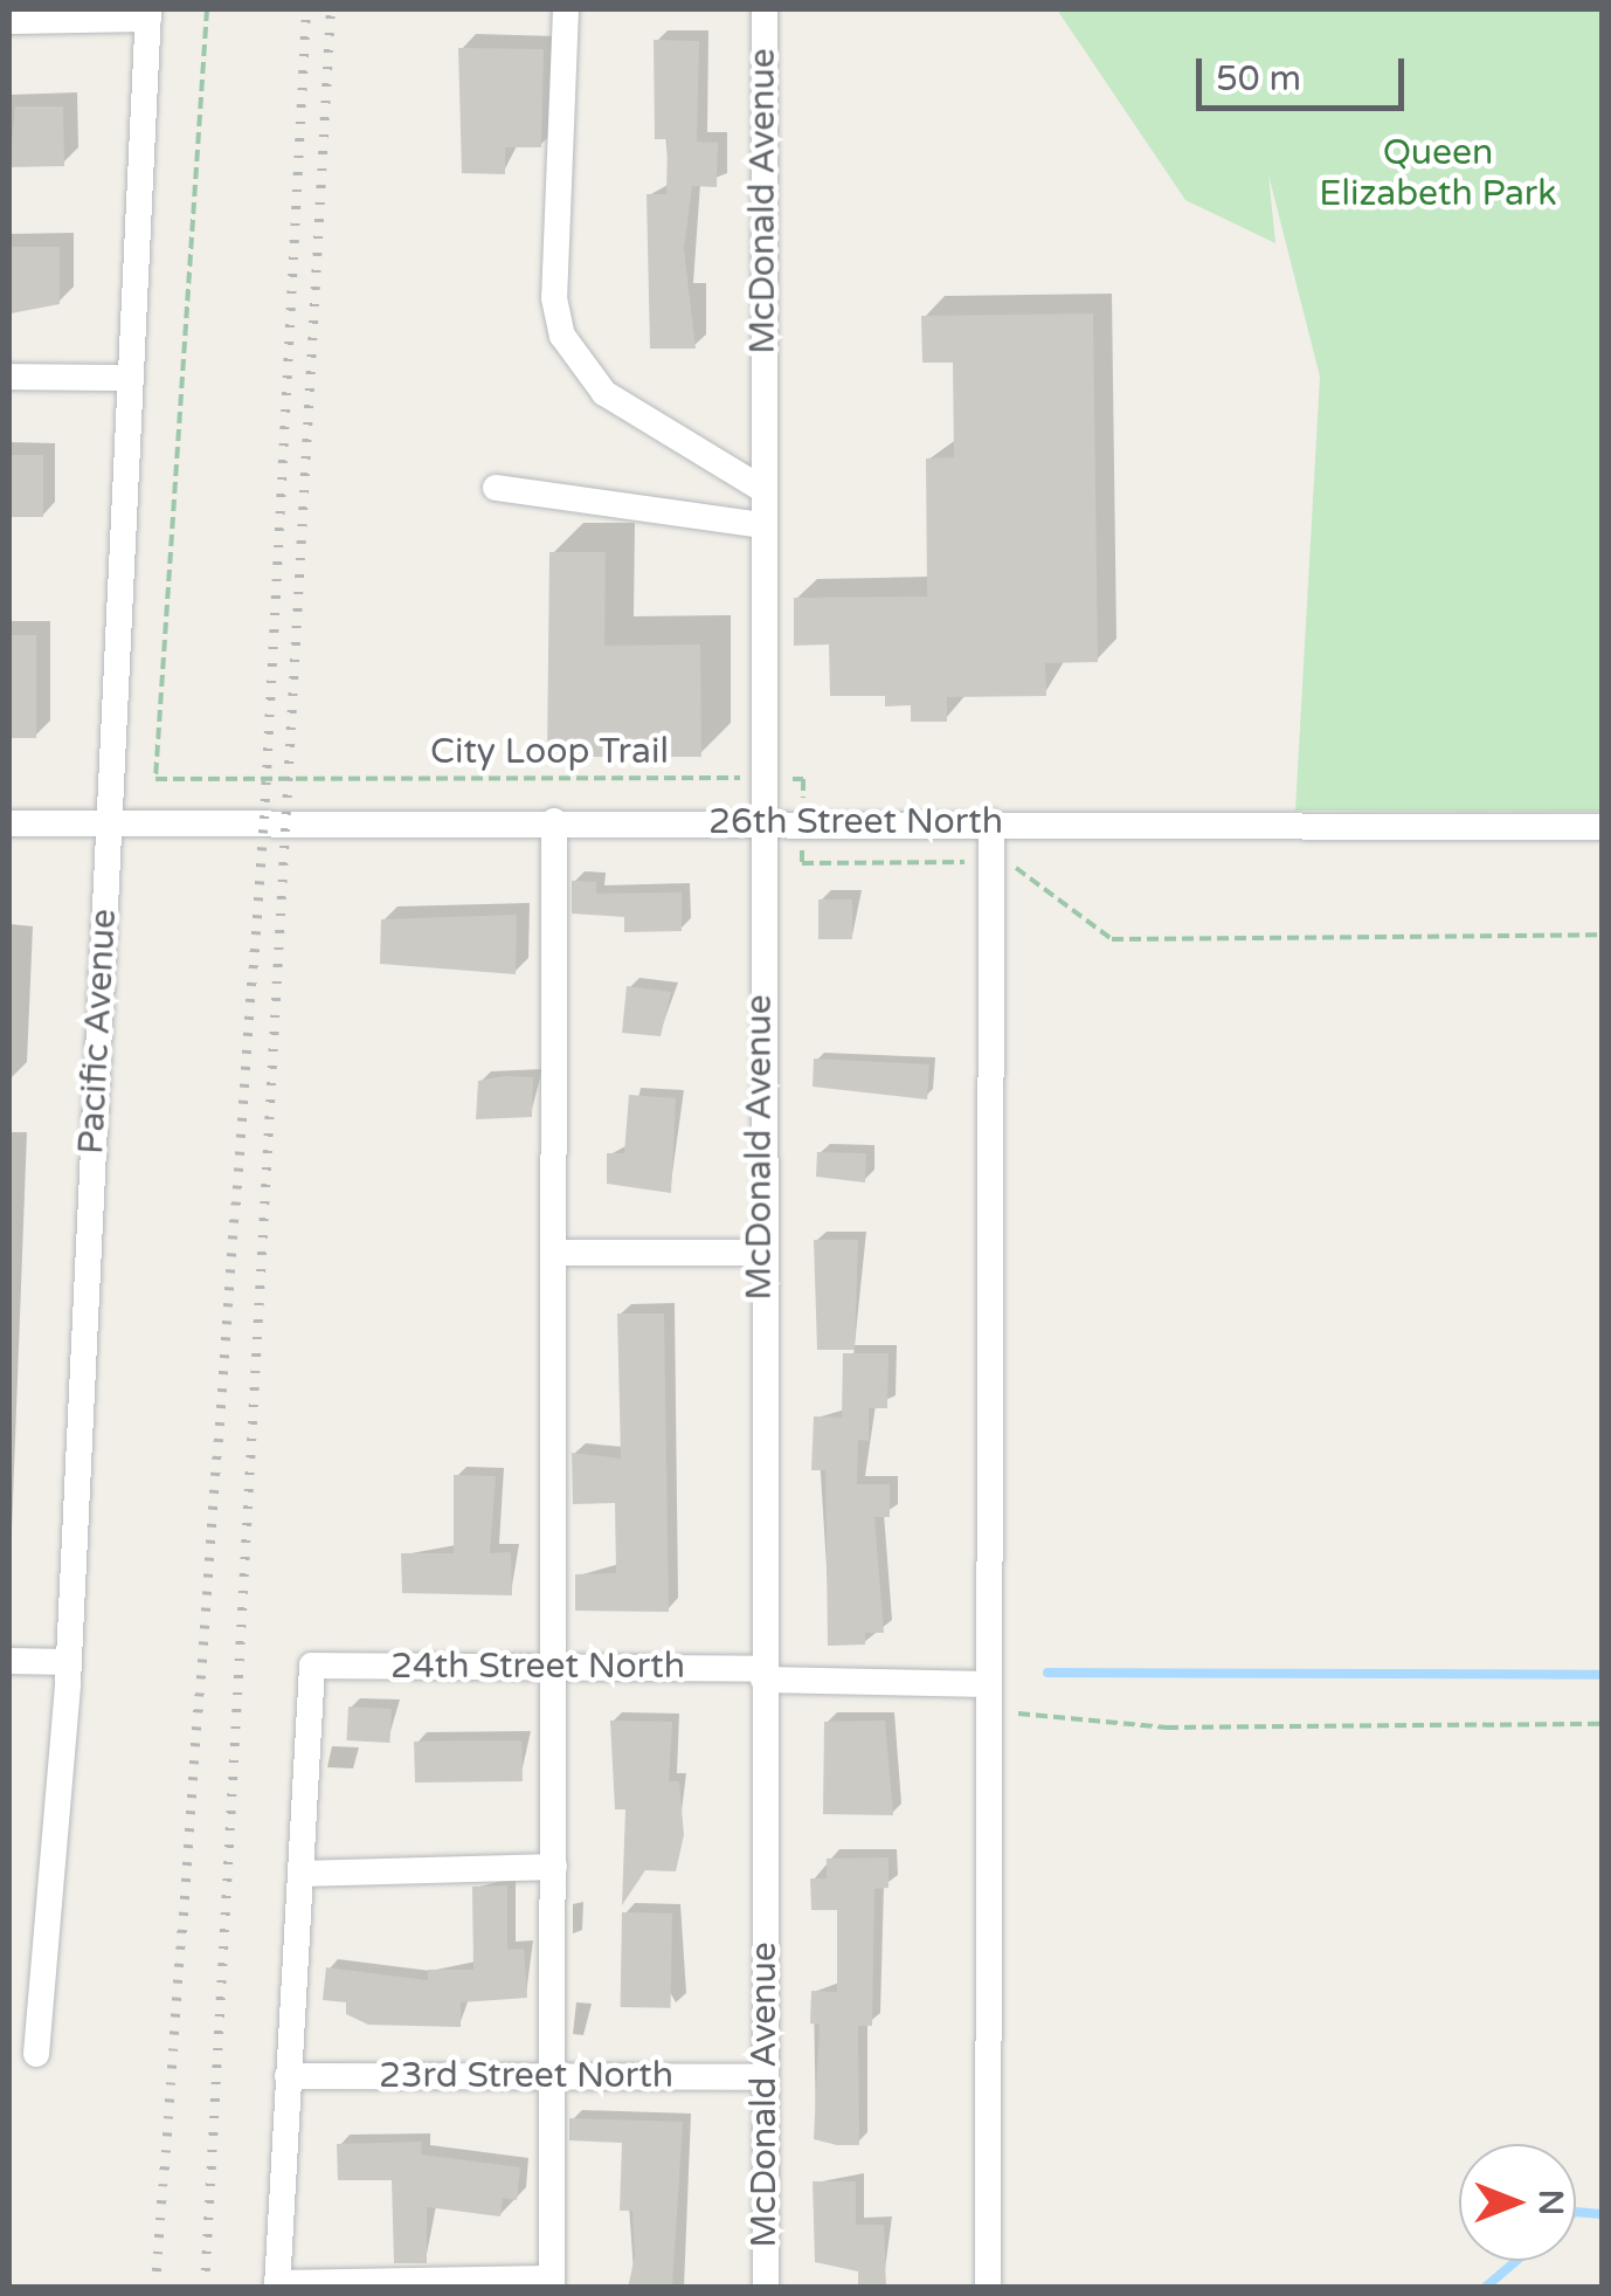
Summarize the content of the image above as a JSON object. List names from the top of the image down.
{
  "streets": {
    "street": [
      "McDonald Avenue",
      "26th Street North",
      "Pacific Avenue",
      "24th Street North",
      "23rd Street North"
    ],
    "path": ["City Loop Trail"]
  },
  "crossings": [
    ["McDonald Avenue", "City Loop Trail"],
    ["McDonald Avenue", "26th Street North"],
    ["McDonald Avenue", "24th Street North"],
    ["McDonald Avenue", "23rd Street North"],
    ["City Loop Trail", "26th Street North"],
    ["26th Street North", "Pacific Avenue"]
  ],
  "parks": ["Queen Elizabeth Park"],
  "scale_bar": "50 m",
  "north": "right"
}
